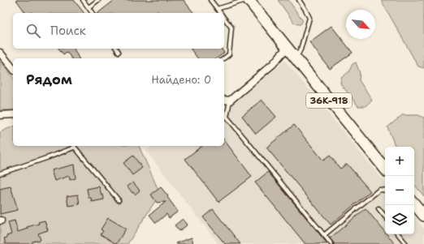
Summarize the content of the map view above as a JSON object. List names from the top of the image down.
{
  "streets": {
    "main road": ["36К-918"]
  },
  "north": "bottom right",
  "page": {
    "search": "Поиск",
    "heading": ["Рядом", "Найдено: 0"],
    "map_buttons": ["+", "−"]
  }
}
